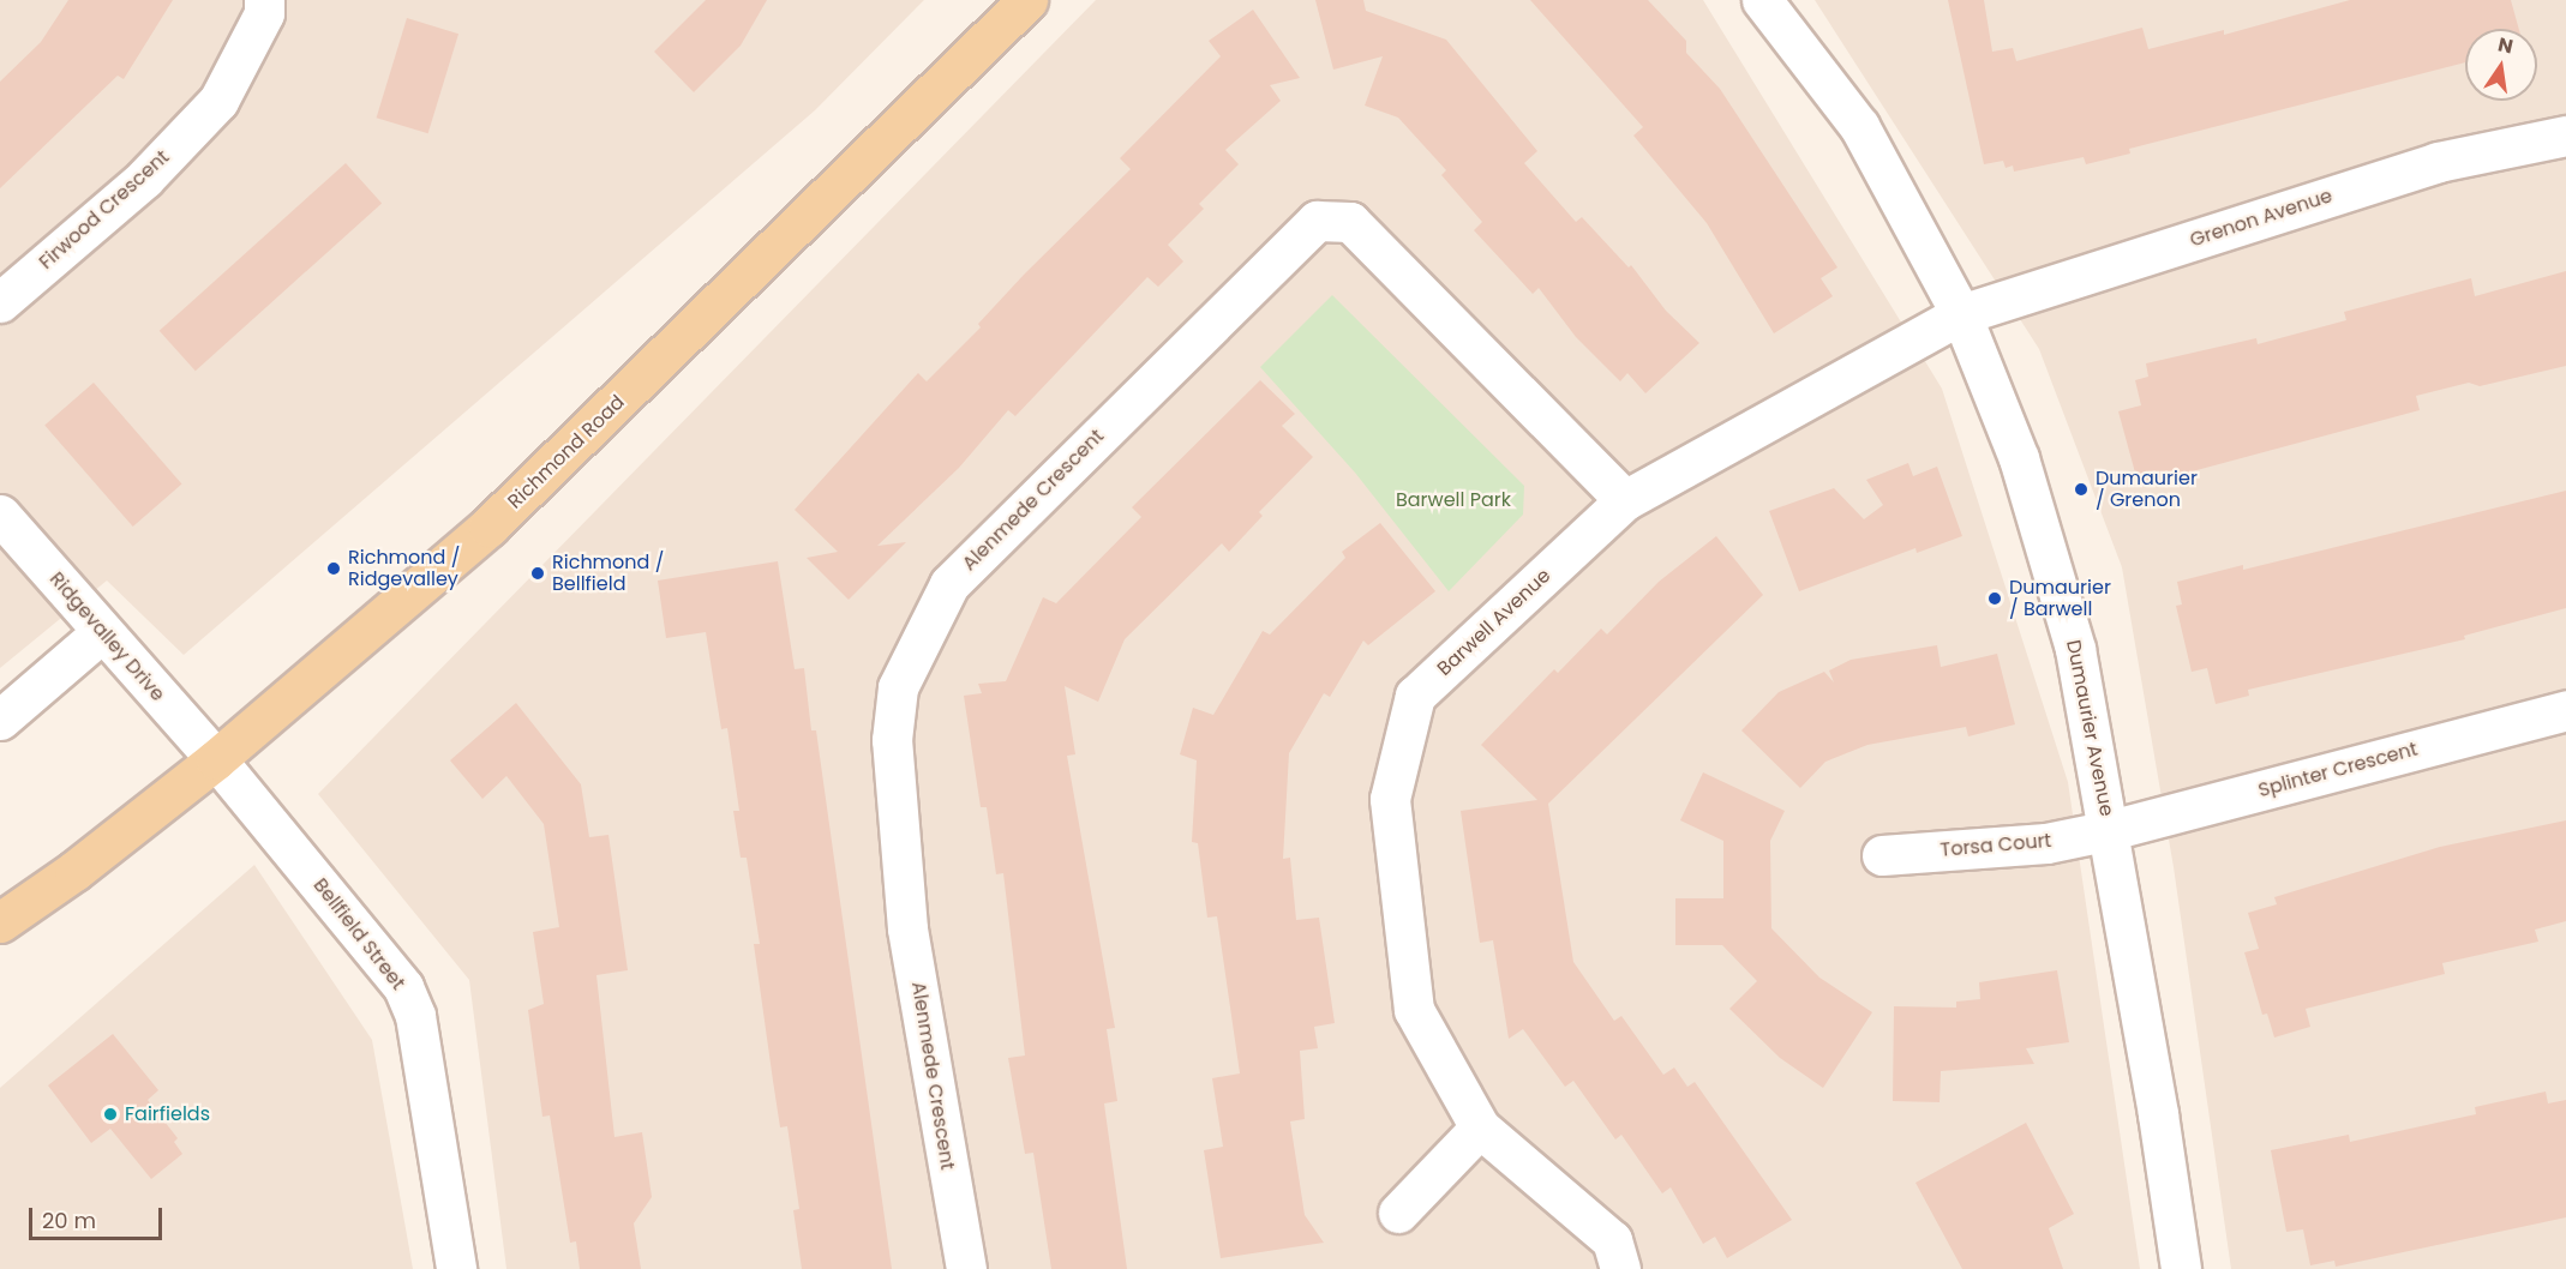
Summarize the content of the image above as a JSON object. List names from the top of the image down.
{
  "streets": {
    "main road": ["Richmond Road"],
    "street": [
      "Firwood Crescent",
      "Grenon Avenue",
      "Alenmede Crescent",
      "Barwell Avenue",
      "Ridgevalley Drive",
      "Dumaurier Avenue",
      "Splinter Crescent",
      "Torsa Court",
      "Bellfield Street"
    ]
  },
  "crossings": [
    ["Grenon Avenue", "Barwell Avenue"],
    ["Grenon Avenue", "Dumaurier Avenue"],
    ["Richmond Road", "Ridgevalley Drive"],
    ["Richmond Road", "Bellfield Street"],
    ["Alenmede Crescent", "Barwell Avenue"],
    ["Barwell Avenue", "Dumaurier Avenue"],
    ["Ridgevalley Drive", "Bellfield Street"],
    ["Dumaurier Avenue", "Splinter Crescent"],
    ["Dumaurier Avenue", "Torsa Court"],
    ["Splinter Crescent", "Torsa Court"]
  ],
  "parks": ["Barwell Park"],
  "places": [
    "Dumaurier / Grenon",
    "Richmond / Ridgevalley",
    "Richmond / Bellfield",
    "Dumaurier / Barwell",
    "Fairfields"
  ],
  "scale_bar": "20 m",
  "north": "top"
}
